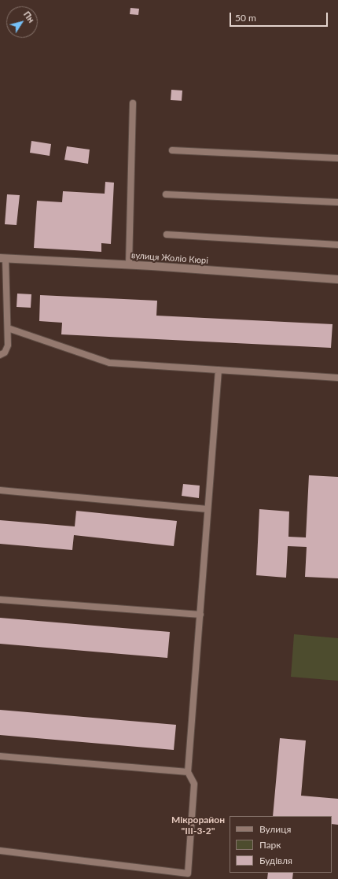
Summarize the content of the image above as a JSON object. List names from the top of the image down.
{
  "streets": {
    "street": ["вулиця Жоліо Кюрі"]
  },
  "districts": ["Мікрорайон \"ІІІ-3-2\""],
  "legend": ["Вулиця", "Парк", "Будівля"],
  "scale_bar": "50 m",
  "north": "top right"
}
